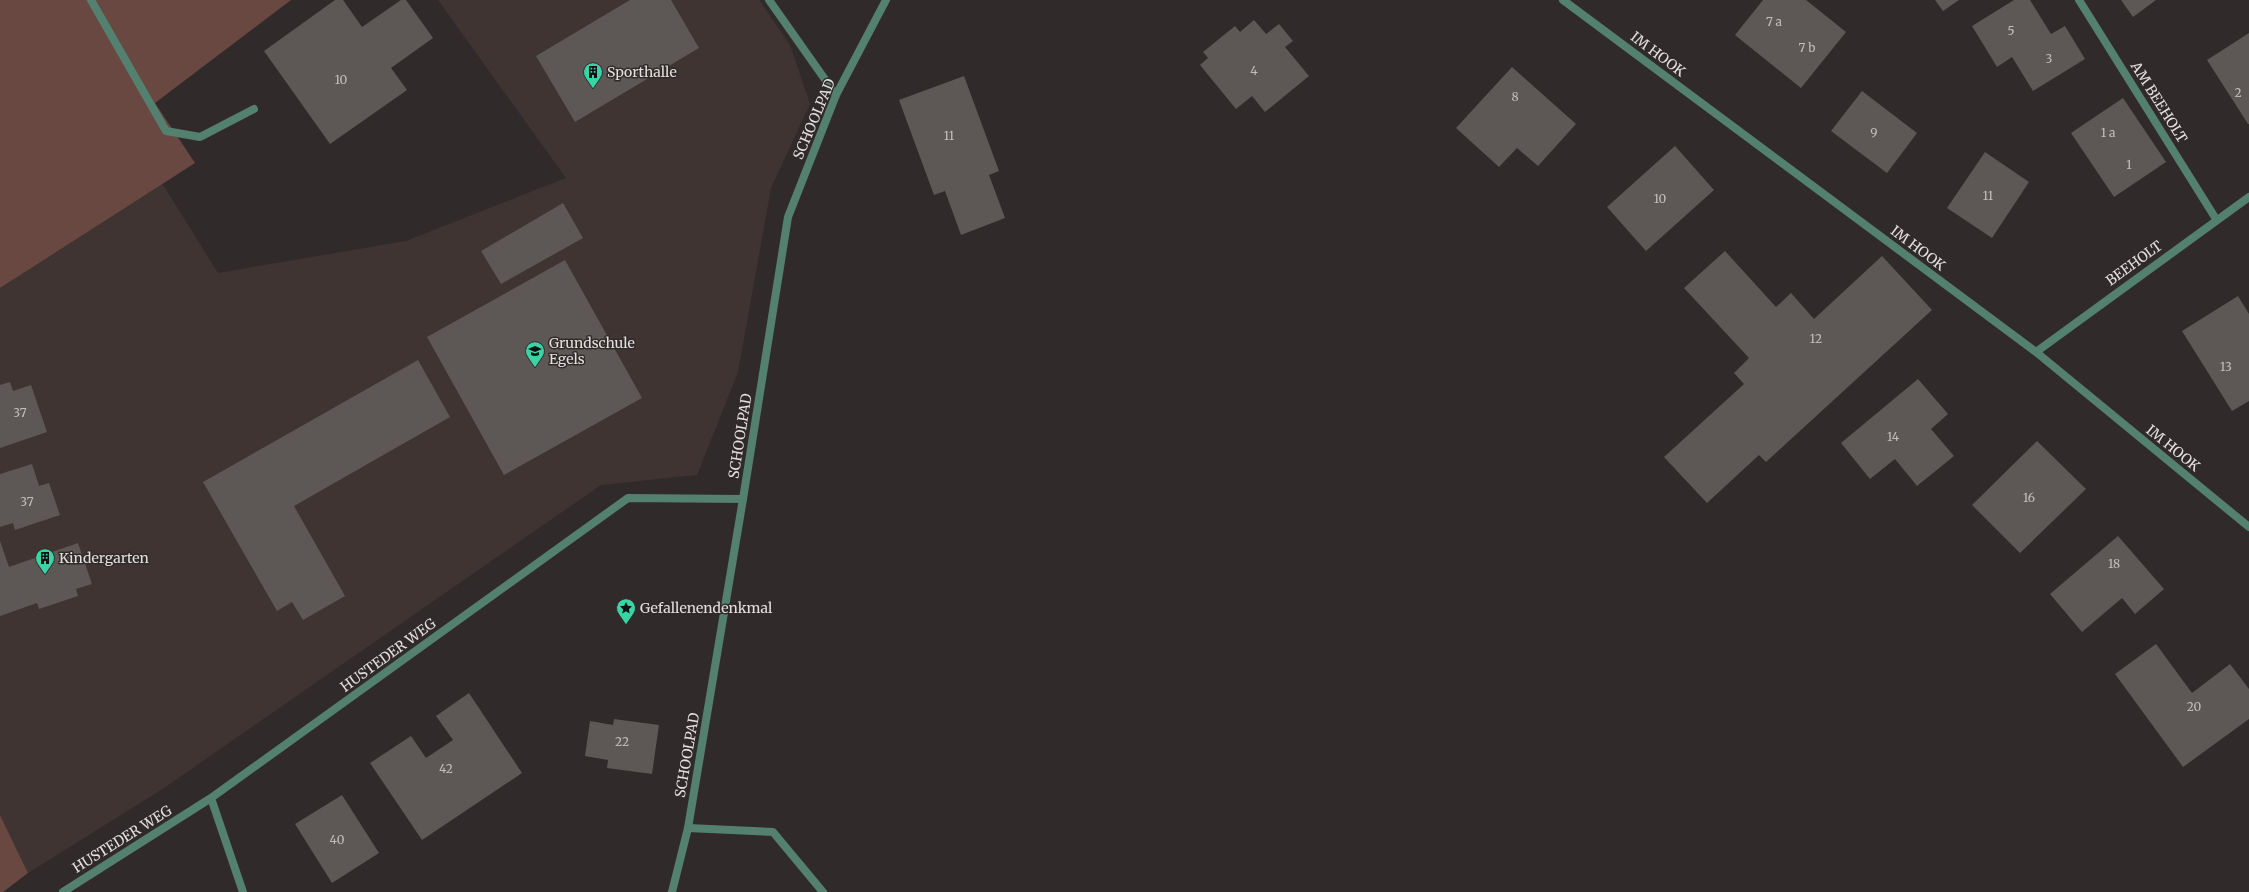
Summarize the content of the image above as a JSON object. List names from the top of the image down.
{
  "streets": {
    "street": [
      "IM HOOK",
      "AM BEEHOLT",
      "SCHOOLPAD",
      "BEEHOLT",
      "HUSTEDER WEG"
    ]
  },
  "crossings": [
    ["IM HOOK", "BEEHOLT"],
    ["AM BEEHOLT", "BEEHOLT"],
    ["SCHOOLPAD", "HUSTEDER WEG"]
  ],
  "places": {
    "building": ["Sporthalle", "Kindergarten"],
    "school or university": ["Grundschule Egels"],
    "place": ["Gefallenendenkmal"]
  },
  "house_numbers": [
    "7 a",
    "5",
    "7 b",
    "3",
    "4",
    "10",
    "2",
    "8",
    "9",
    "1 a",
    "11",
    "1",
    "11",
    "10",
    "12",
    "13",
    "37",
    "14",
    "16",
    "37",
    "18",
    "20",
    "22",
    "42",
    "40"
  ]
}
